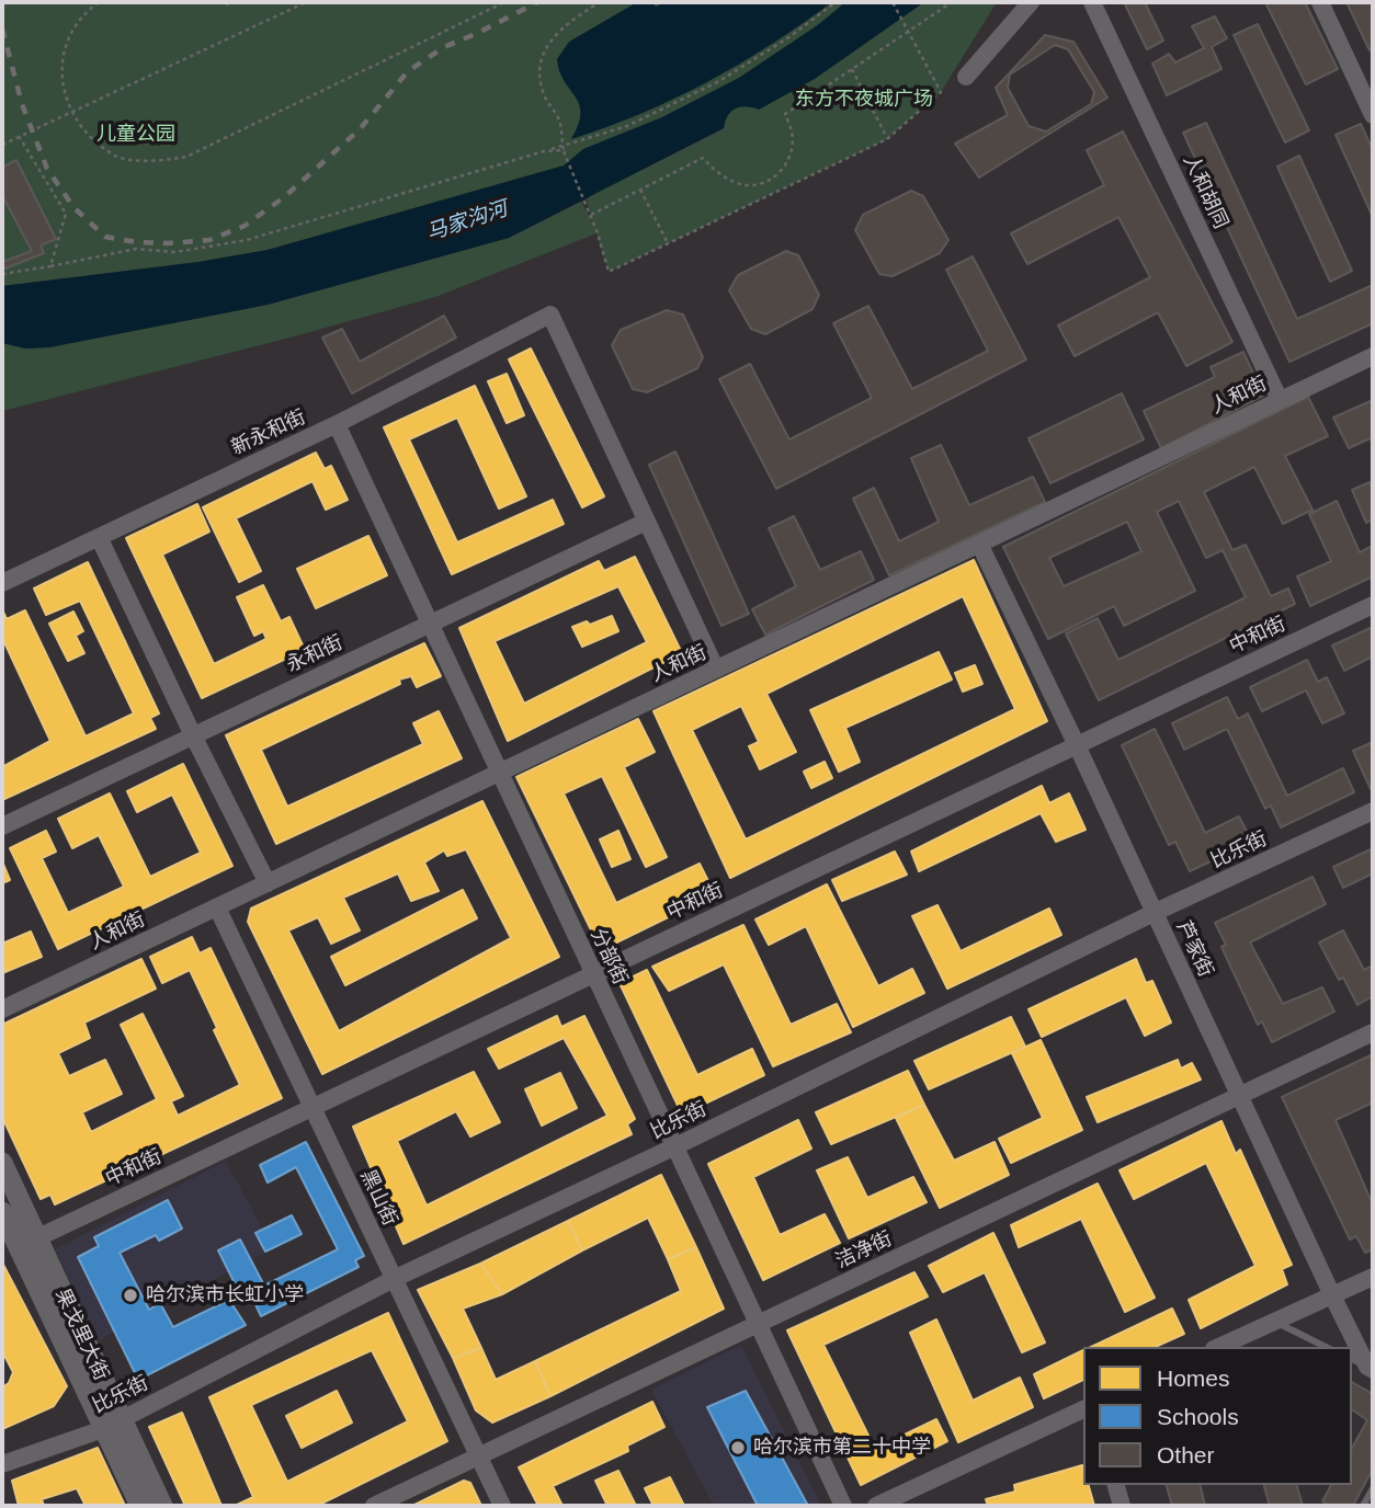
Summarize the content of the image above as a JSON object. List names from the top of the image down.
{
  "streets": {
    "main road": ["果戈里大街"],
    "street": [
      "人和胡同",
      "人和街",
      "新永和街",
      "中和街",
      "永和街",
      "比乐街",
      "芦家街",
      "分部街",
      "黑山街",
      "洁净街"
    ]
  },
  "crossings": [
    ["人和胡同", "人和街"],
    ["人和街", "芦家街"],
    ["人和街", "分部街"],
    ["人和街", "黑山街"],
    ["新永和街", "永和街"],
    ["新永和街", "分部街"],
    ["中和街", "芦家街"],
    ["中和街", "分部街"],
    ["中和街", "黑山街"],
    ["中和街", "果戈里大街"],
    ["永和街", "分部街"],
    ["比乐街", "芦家街"],
    ["比乐街", "分部街"],
    ["比乐街", "黑山街"],
    ["比乐街", "果戈里大街"],
    ["芦家街", "洁净街"],
    ["分部街", "洁净街"],
    ["黑山街", "洁净街"]
  ],
  "water": ["马家沟河"],
  "parks": ["东方不夜城广场", "儿童公园"],
  "places": ["哈尔滨市长虹小学", "哈尔滨市第二十中学"],
  "legend": ["Homes", "Schools", "Other"]
}
